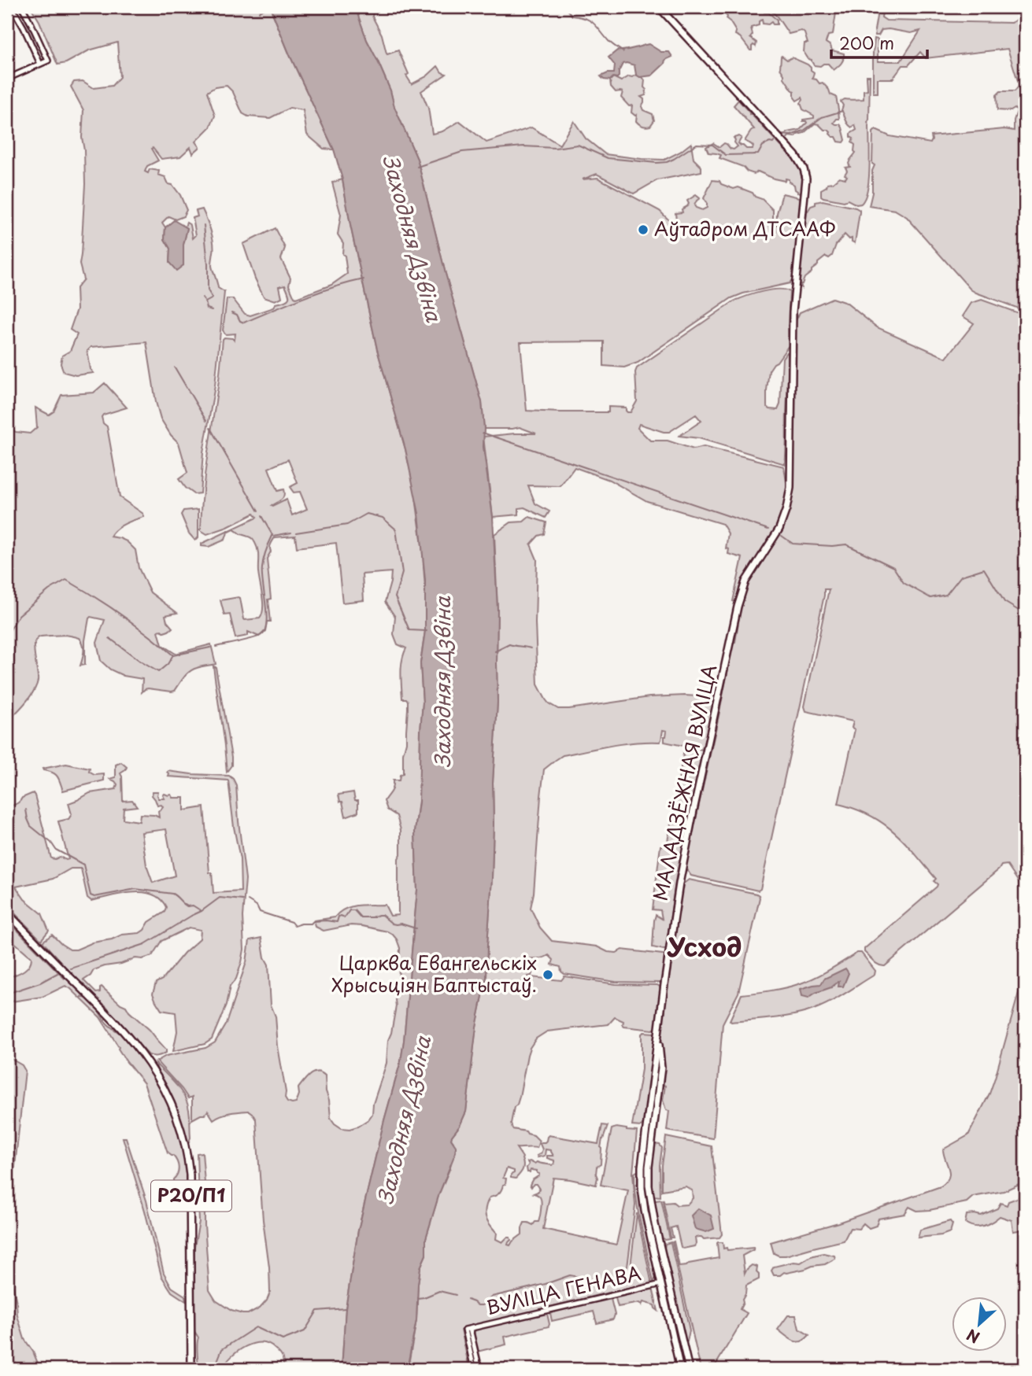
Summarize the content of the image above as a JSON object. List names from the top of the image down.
{
  "streets": {
    "main road": ["МАЛАДЗЁЖНАЯ ВУЛІЦА", "Р20/П1", "ВУЛІЦА ГЕНАВА"]
  },
  "crossings": [
    ["МАЛАДЗЁЖНАЯ ВУЛІЦА", "ВУЛІЦА ГЕНАВА"]
  ],
  "districts": ["Усход"],
  "water": ["Заходняя Дзвіна"],
  "places": ["Аўтадром ДТСААФ", "Царква Евангельскіх Хрысьціян Баптыстаў."],
  "scale_bar": "200 m",
  "north": "bottom left"
}
